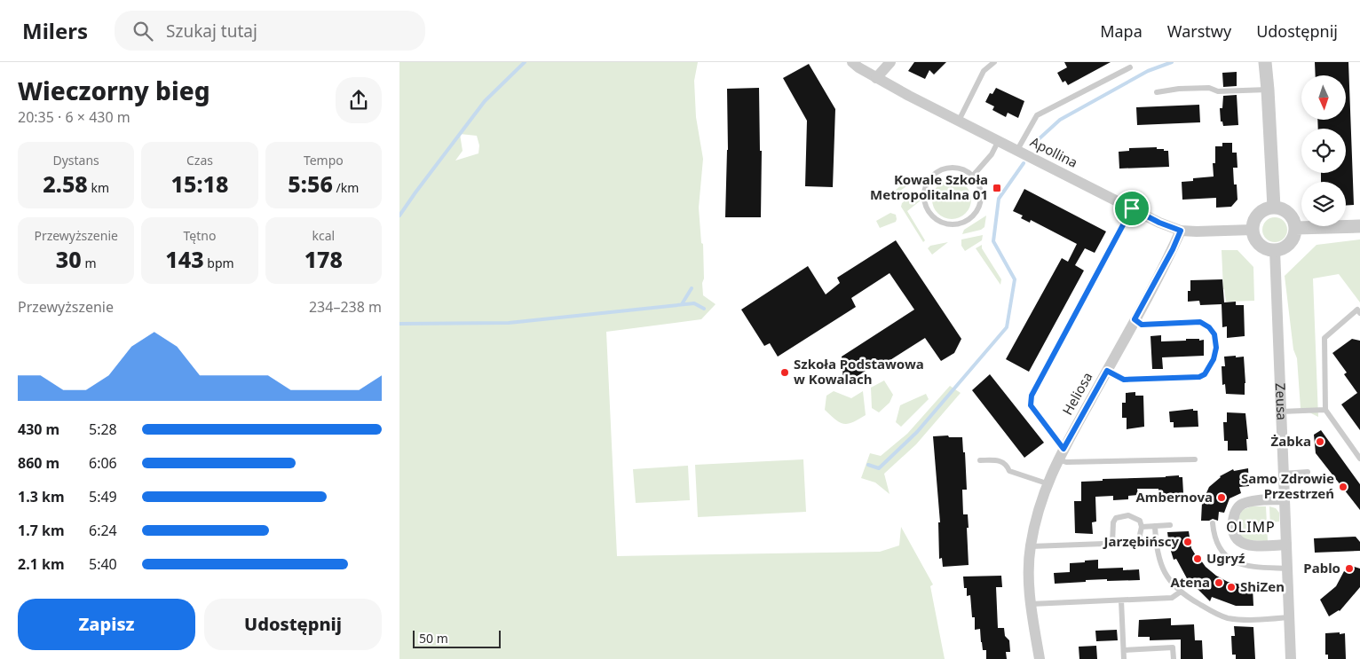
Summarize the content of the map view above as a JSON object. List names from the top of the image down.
{
  "streets": {
    "street": ["Apollina", "Heliosa", "Zeusa"]
  },
  "crossings": [
    ["Apollina", "Heliosa"],
    ["Apollina", "Zeusa"]
  ],
  "districts": ["OLIMP"],
  "places": {
    "transit": ["Kowale Szkoła Metropolitalna 01"],
    "other": [
      "Szkoła Podstawowa w Kowalach",
      "Żabka",
      "Samo Zdrowie Przestrzeń",
      "Ambernova",
      "Jarzębińscy",
      "Ugryź",
      "Pablo",
      "Atena",
      "ShiZen"
    ]
  },
  "scale_bar": "50 m",
  "north": "bottom",
  "page": {
    "header": "Milers",
    "search": "Szukaj tutaj",
    "nav": ["Mapa", "Warstwy", "Udostępnij"],
    "heading": ["Wieczorny bieg", "20:35 · 6 × 430 m"],
    "stats": [
      ["Dystans", "2.58 km"],
      ["Czas", "15:18"],
      ["Tempo", "5:56 /km"],
      ["Przewyższenie", "30 m"],
      ["Tętno", "143 bpm"],
      ["kcal", "178"]
    ],
    "chart": ["Przewyższenie", "234–238 m"],
    "list": [
      {
        "name": "430 m",
        "note": "5:28"
      },
      {
        "name": "860 m",
        "note": "6:06"
      },
      {
        "name": "1.3 km",
        "note": "5:49"
      },
      {
        "name": "1.7 km",
        "note": "6:24"
      },
      {
        "name": "2.1 km",
        "note": "5:40"
      }
    ],
    "buttons": ["Zapisz", "Udostępnij"],
    "scale": "50 m"
  }
}
